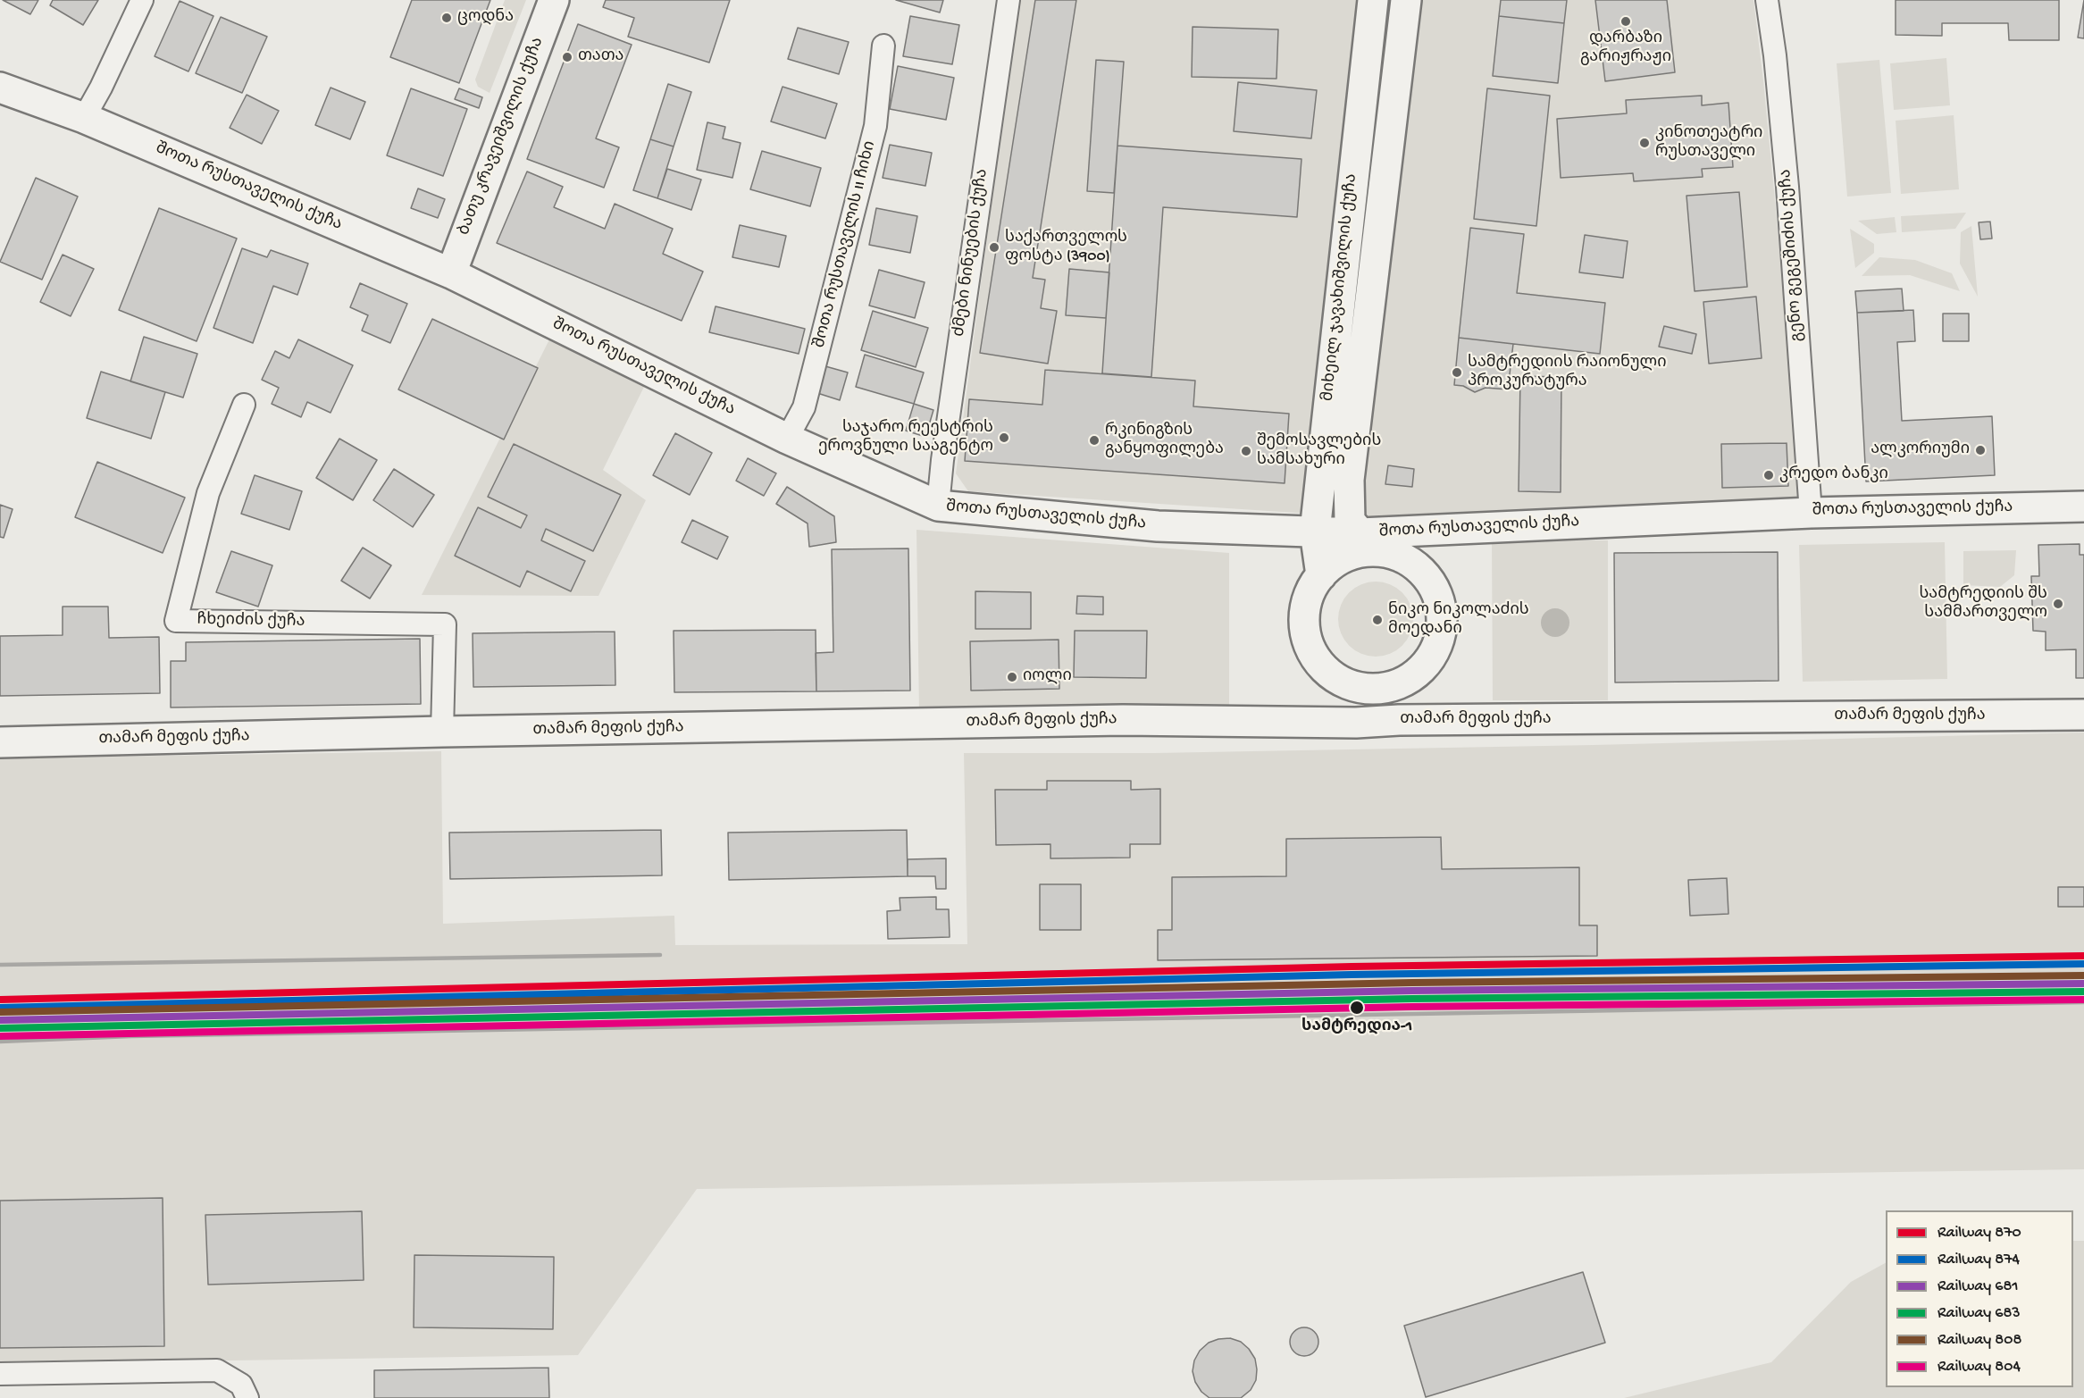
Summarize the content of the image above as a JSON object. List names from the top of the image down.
{
  "streets": {
    "main road": [
      "ბათუ კრავეიშვილის ქუჩა",
      "შოთა რუსთაველის ქუჩა",
      "მიხეილ ჯავახიშვილის ქუჩა",
      "თამარ მეფის ქუჩა"
    ],
    "street": [
      "შოთა რუსთაველის II ჩიხი",
      "ძმები ნინუების ქუჩა",
      "გენო გეგეშიძის ქუჩა",
      "ჩხეიძის ქუჩა"
    ]
  },
  "crossings": [
    ["ბათუ კრავეიშვილის ქუჩა", "შოთა რუსთაველის ქუჩა"],
    ["შოთა რუსთაველის ქუჩა", "შოთა რუსთაველის II ჩიხი"],
    ["შოთა რუსთაველის ქუჩა", "ძმები ნინუების ქუჩა"],
    ["შოთა რუსთაველის ქუჩა", "გენო გეგეშიძის ქუჩა"],
    ["შოთა რუსთაველის ქუჩა", "მიხეილ ჯავახიშვილის ქუჩა"],
    ["ჩხეიძის ქუჩა", "თამარ მეფის ქუჩა"]
  ],
  "places": [
    "ცოდნა",
    "დარბაზი გარიჟრაჟი",
    "თათა",
    "კინოთეატრი რუსთაველი",
    "საქართველოს ფოსტა (3900)",
    "სამტრედიის რაიონული პროკურატურა",
    "საჯარო რეესტრის ეროვნული სააგენტო",
    "რკინიგზის განყოფილება",
    "ალკორიუმი",
    "შემოსავლების სამსახური",
    "კრედო ბანკი",
    "სამტრედიის შს სამმართველო",
    "ნიკო ნიკოლაძის მოედანი",
    "იოლი",
    "სამტრედია-1"
  ],
  "lines": [
    "rail line 870",
    "rail line 874",
    "rail line 808",
    "rail line 681",
    "rail line 683",
    "rail line 804"
  ],
  "legend": [
    "Railway 870",
    "Railway 874",
    "Railway 681",
    "Railway 683",
    "Railway 808",
    "Railway 804"
  ]
}
